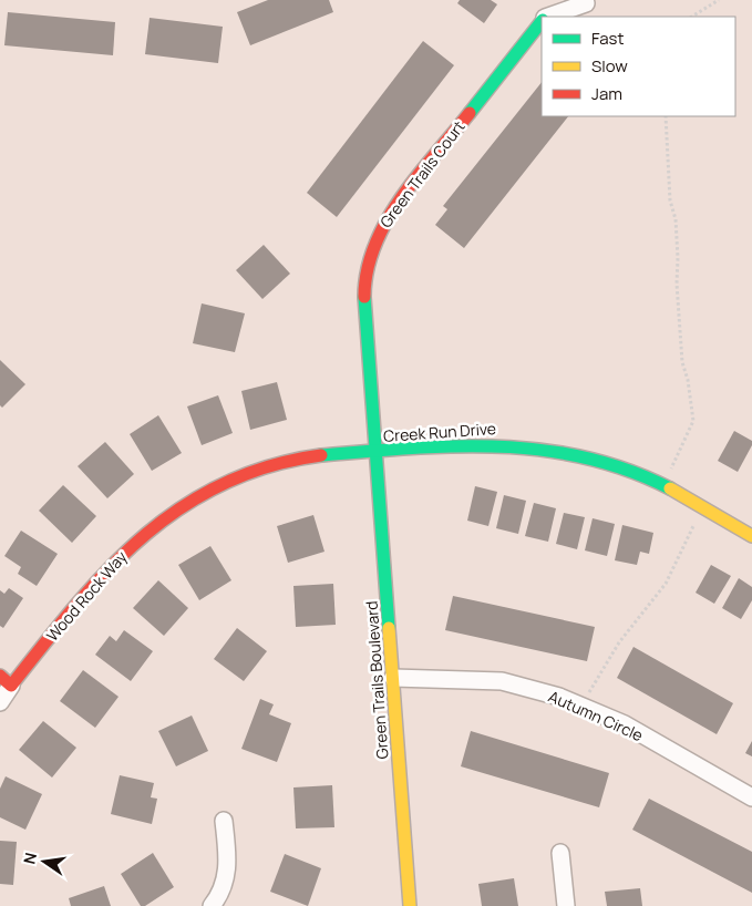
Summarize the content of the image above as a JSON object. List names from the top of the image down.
{
  "streets": {
    "street": [
      "Green Trails Court",
      "Creek Run Drive",
      "Wood Rock Way",
      "Green Trails Boulevard",
      "Autumn Circle"
    ]
  },
  "crossings": [
    ["Green Trails Court", "Creek Run Drive"],
    ["Green Trails Court", "Wood Rock Way"],
    ["Green Trails Court", "Green Trails Boulevard"],
    ["Creek Run Drive", "Wood Rock Way"],
    ["Creek Run Drive", "Green Trails Boulevard"],
    ["Wood Rock Way", "Green Trails Boulevard"],
    ["Green Trails Boulevard", "Autumn Circle"]
  ],
  "legend": ["Fast", "Slow", "Jam"],
  "north": "left"
}
